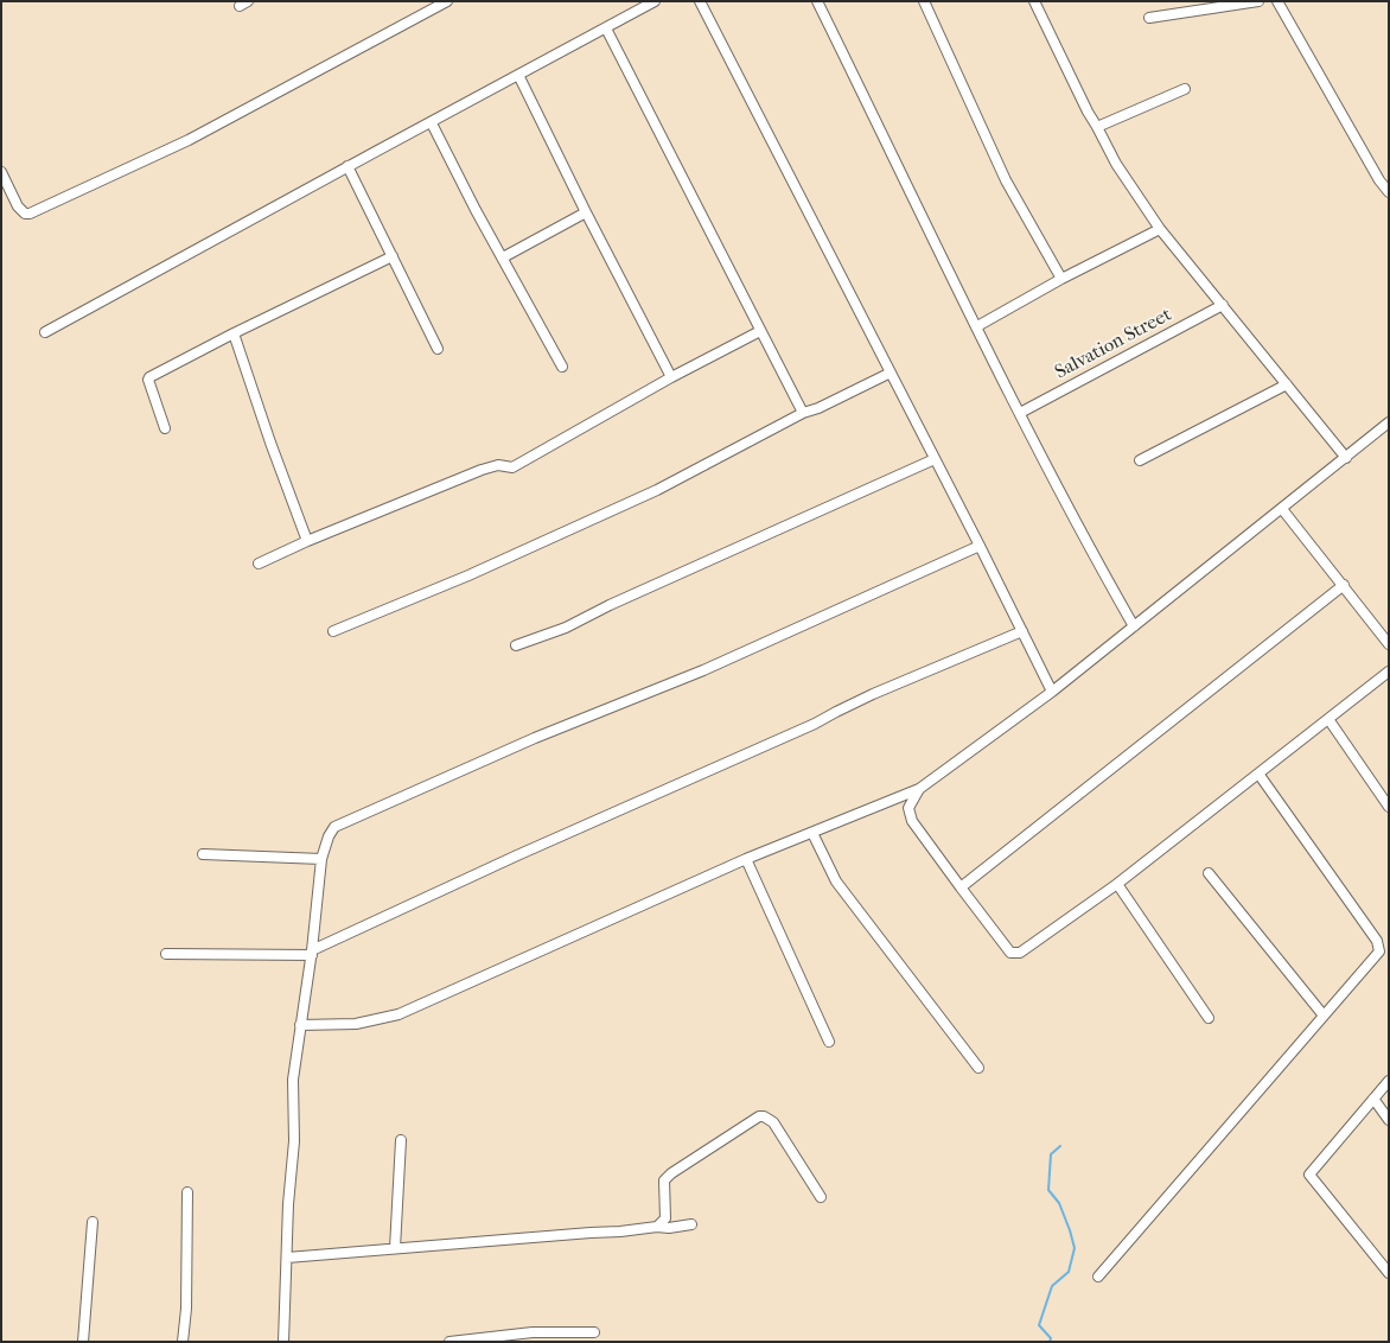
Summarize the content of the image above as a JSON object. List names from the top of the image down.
{
  "streets": {
    "street": ["Salvation Street"]
  }
}
